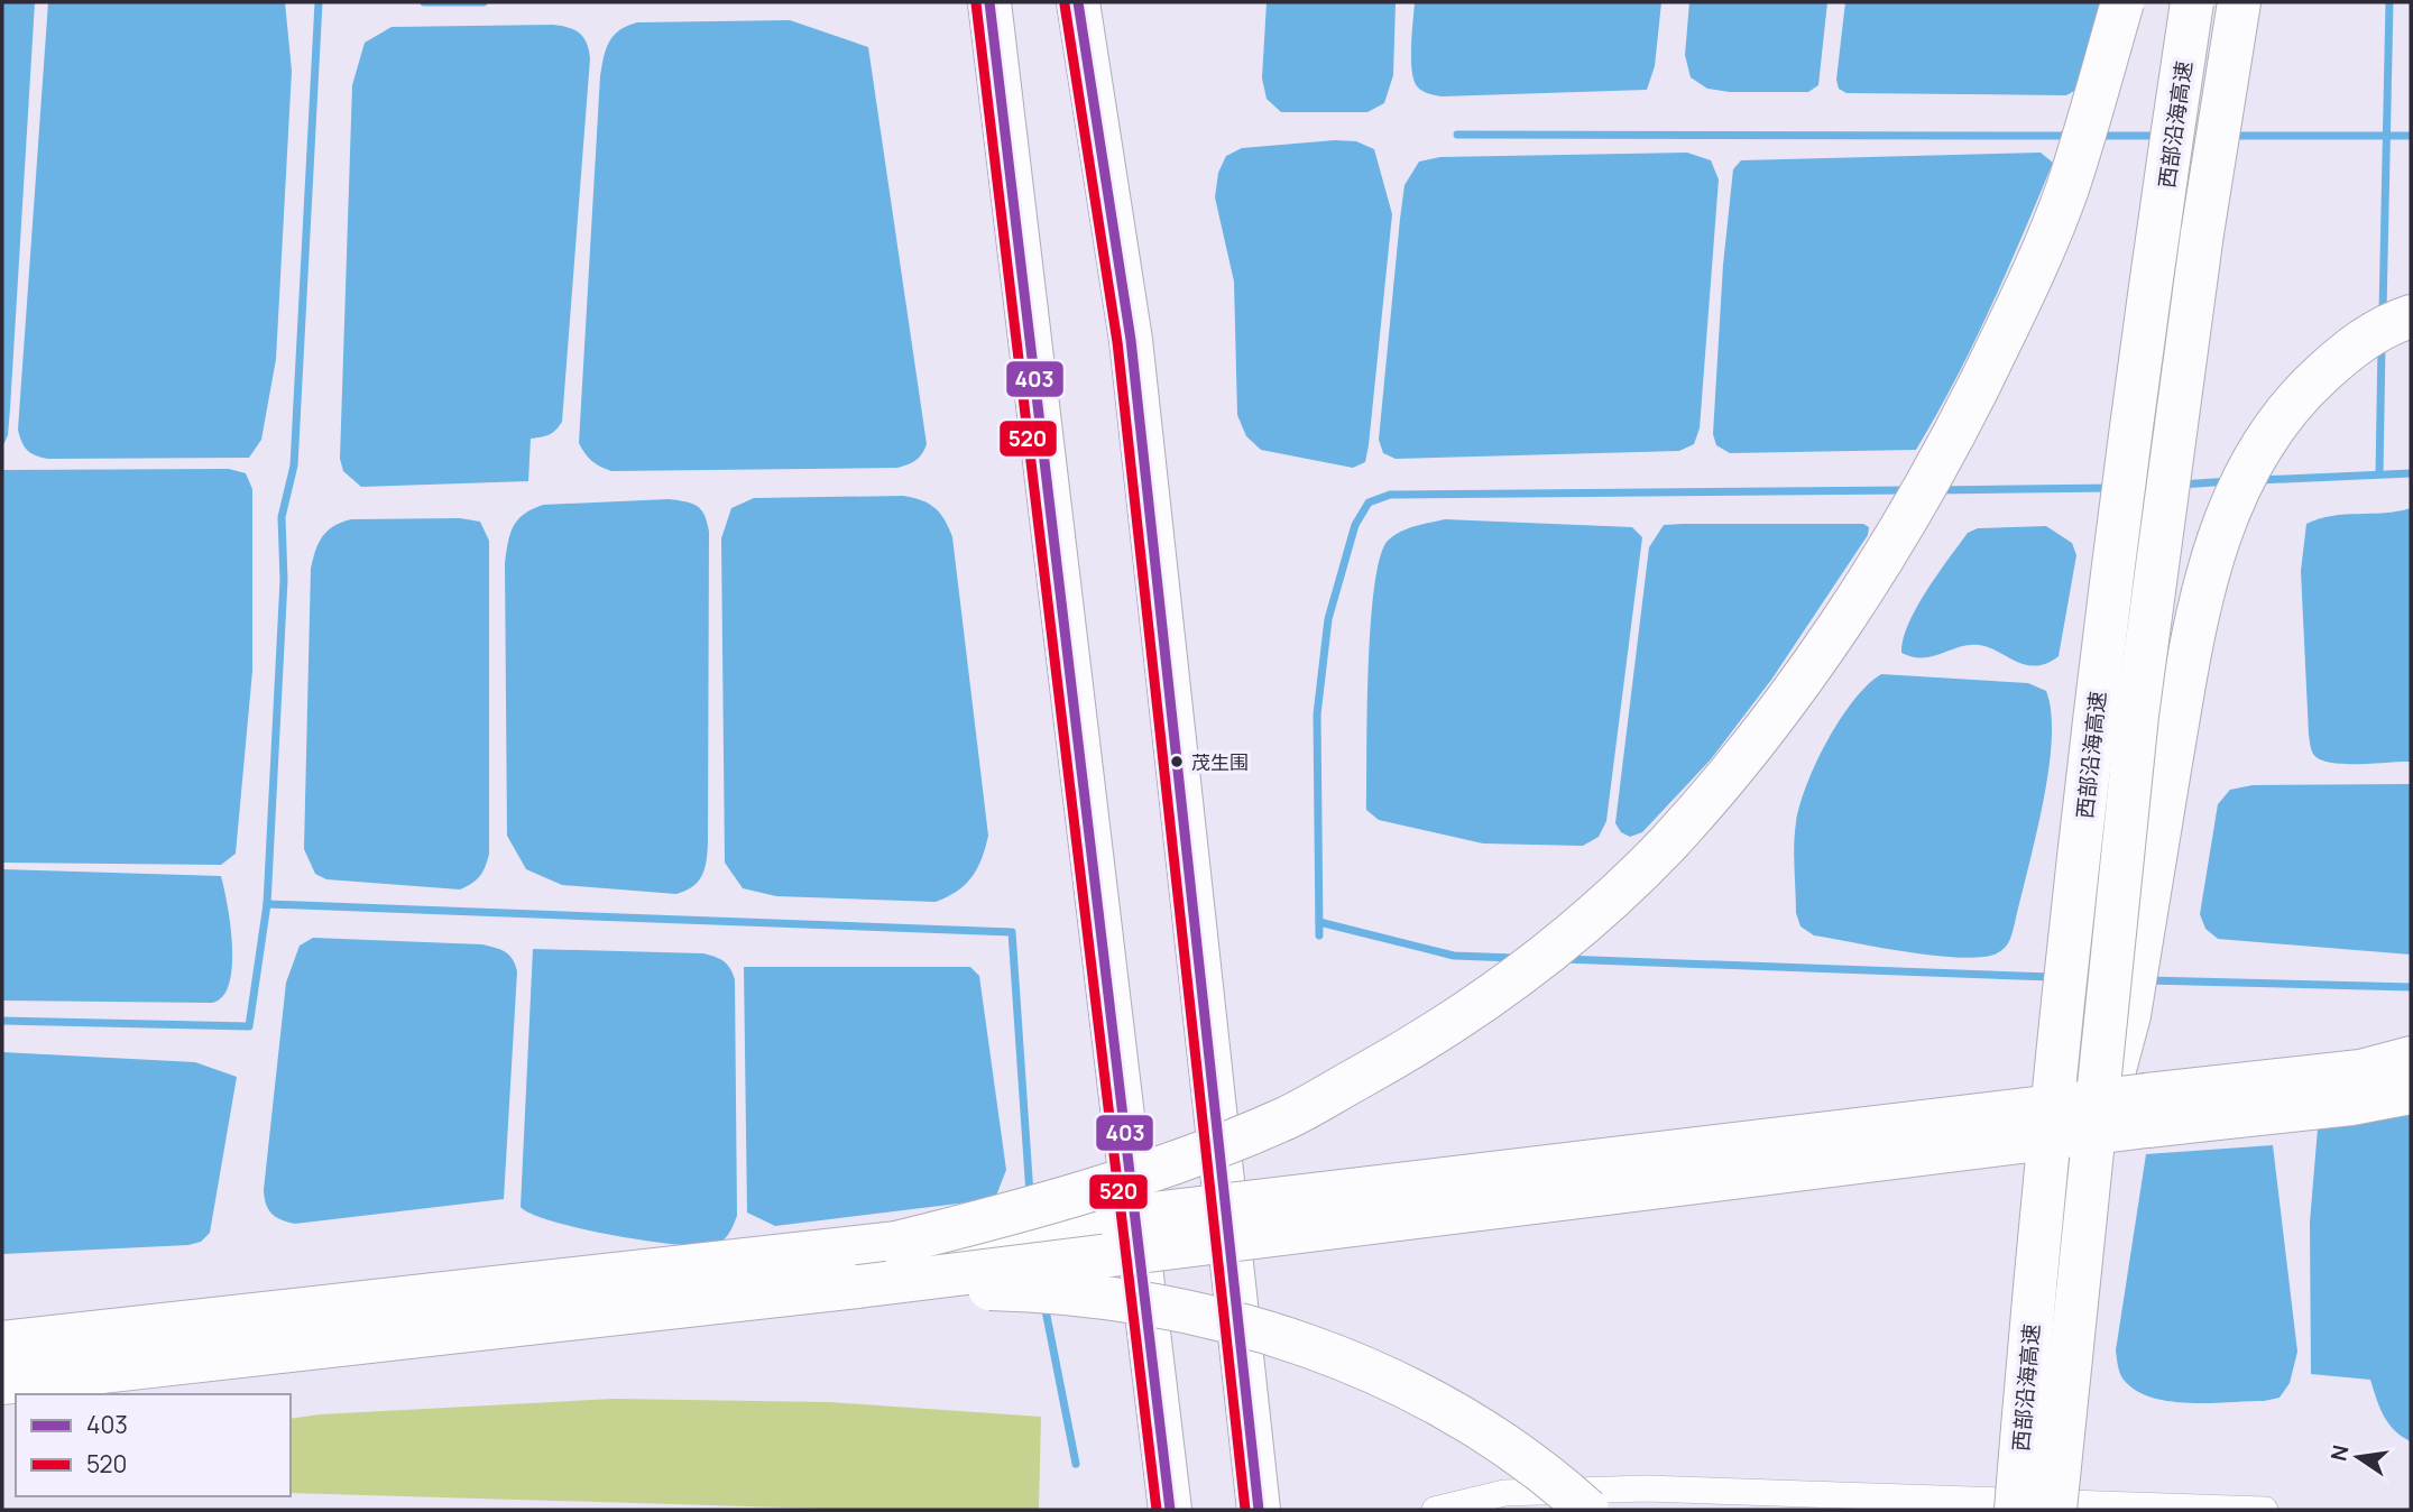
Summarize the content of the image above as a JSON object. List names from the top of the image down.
{
  "streets": {
    "highway": ["西部沿海高速"]
  },
  "places": ["茂生围"],
  "lines": ["transit line 403", "transit line 520"],
  "legend": ["403", "520"],
  "north": "left"
}
